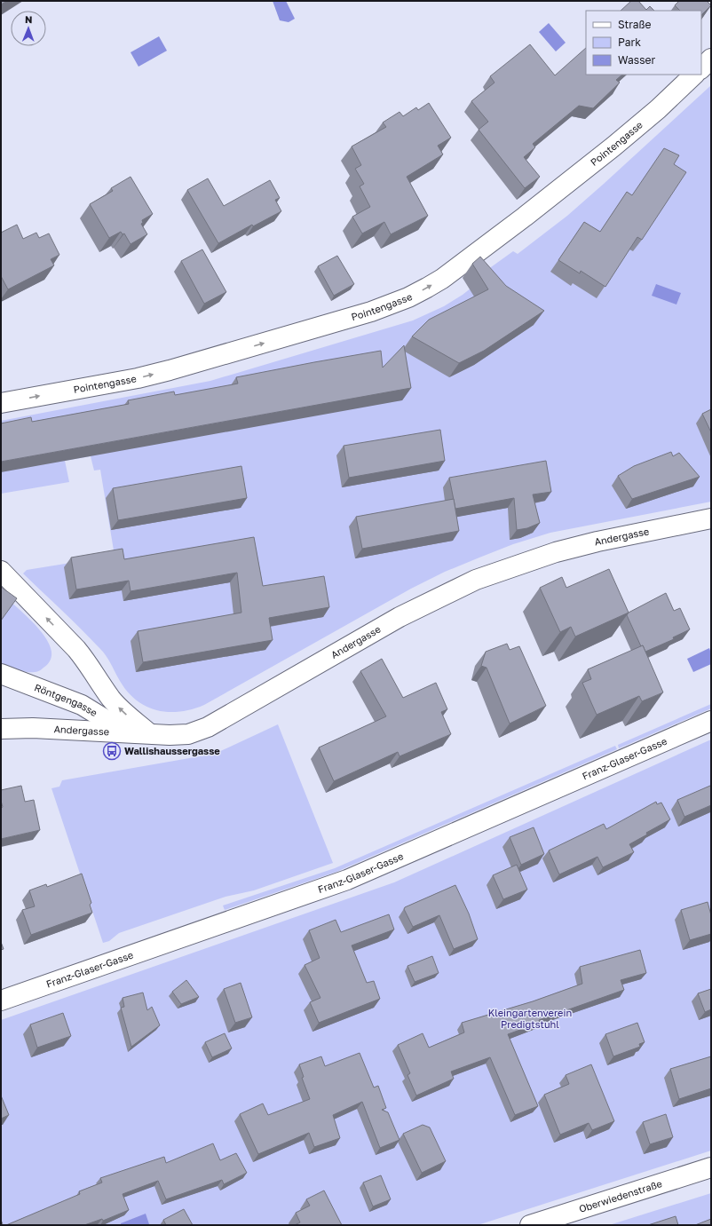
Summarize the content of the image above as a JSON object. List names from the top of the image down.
{
  "streets": {
    "street": [
      "Pointengasse",
      "Andergasse",
      "Röntgengasse",
      "Franz-Glaser-Gasse",
      "Oberwiedenstraße"
    ]
  },
  "crossings": [
    ["Andergasse", "Röntgengasse"]
  ],
  "one_way": ["Pointengasse"],
  "parks": ["Kleingartenverein Predigtstuhl"],
  "places": {
    "bus stop": ["Wallishaussergasse"]
  },
  "legend": ["Straße", "Park", "Wasser"],
  "north": "top"
}
